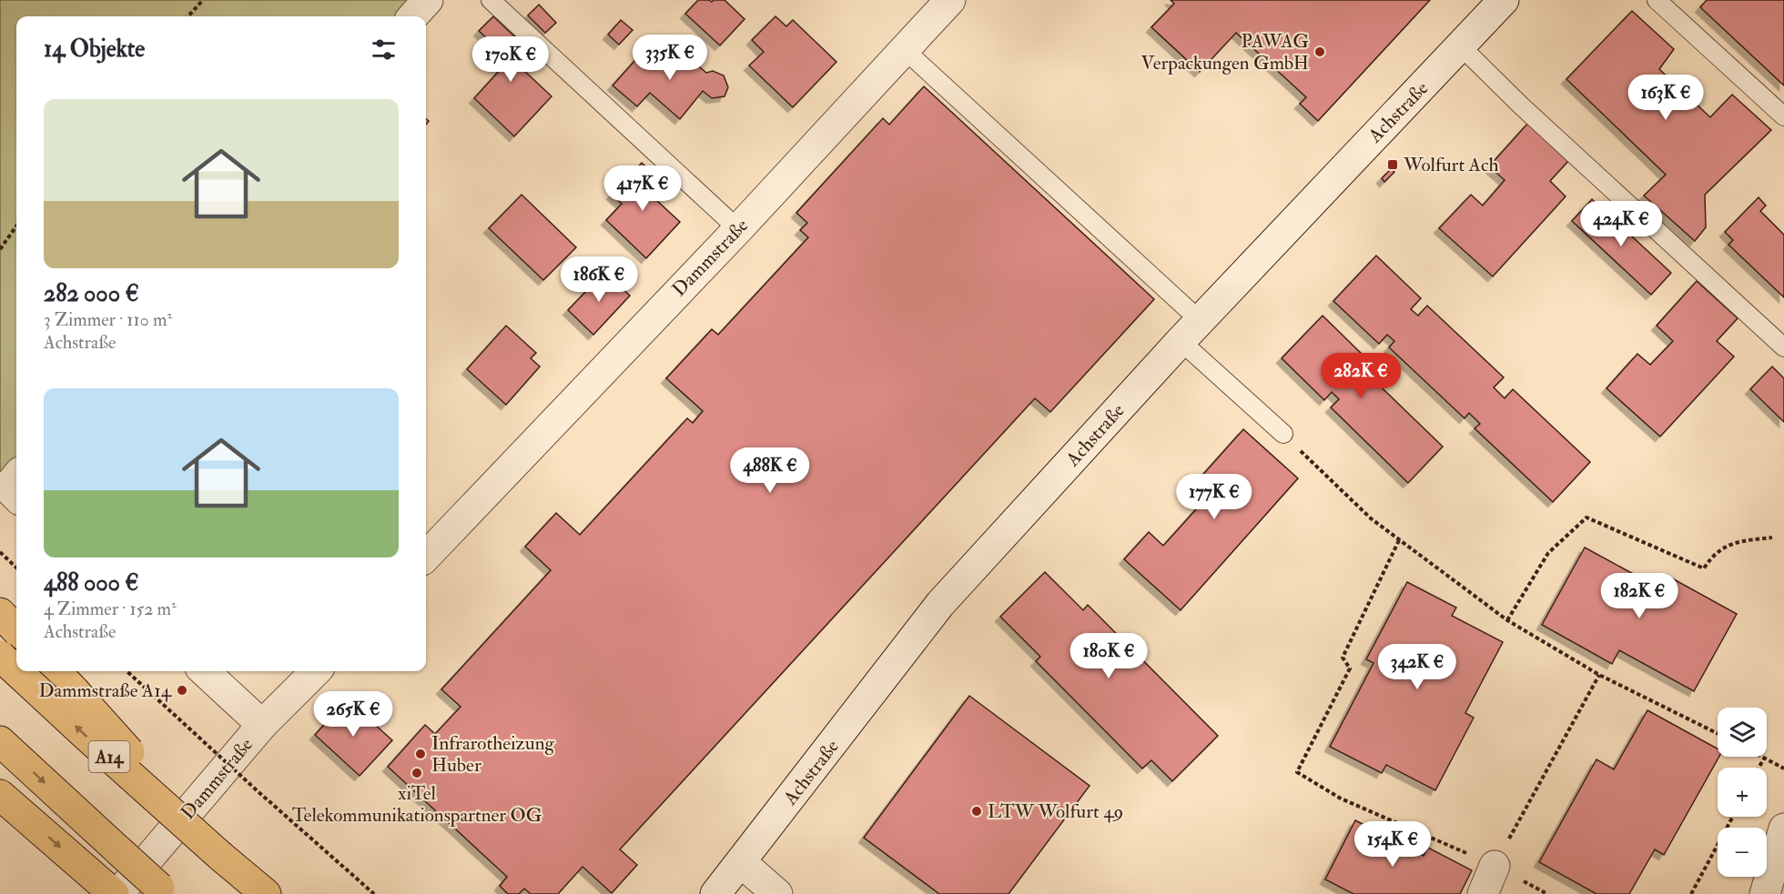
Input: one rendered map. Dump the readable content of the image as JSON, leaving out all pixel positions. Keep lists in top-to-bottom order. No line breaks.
{"streets":{"highway":["A14"],"street":["Achstraße","Dammstraße"]},"places":{"other":["PAWAG Verpackungen GmbH","Dammstraße A14","Infrarotheizung Huber","xiTel Telekommunikationspartner OG","LTW Wolfurt 49"],"transit":["Wolfurt Ach"]},"page":{"heading":"14 Objekte","price":["335K €","170K €","163K €","417K €","424K €","186K €","282K €","488K €","177K €","182K €","180K €","342K €","265K €","154K €"],"list":[{"name":"282 000 €","note":"3 Zimmer · 110 m² · Achstraße"},{"name":"488 000 €","note":"4 Zimmer · 152 m² · Achstraße"}],"map_buttons":["+","−"]}}
